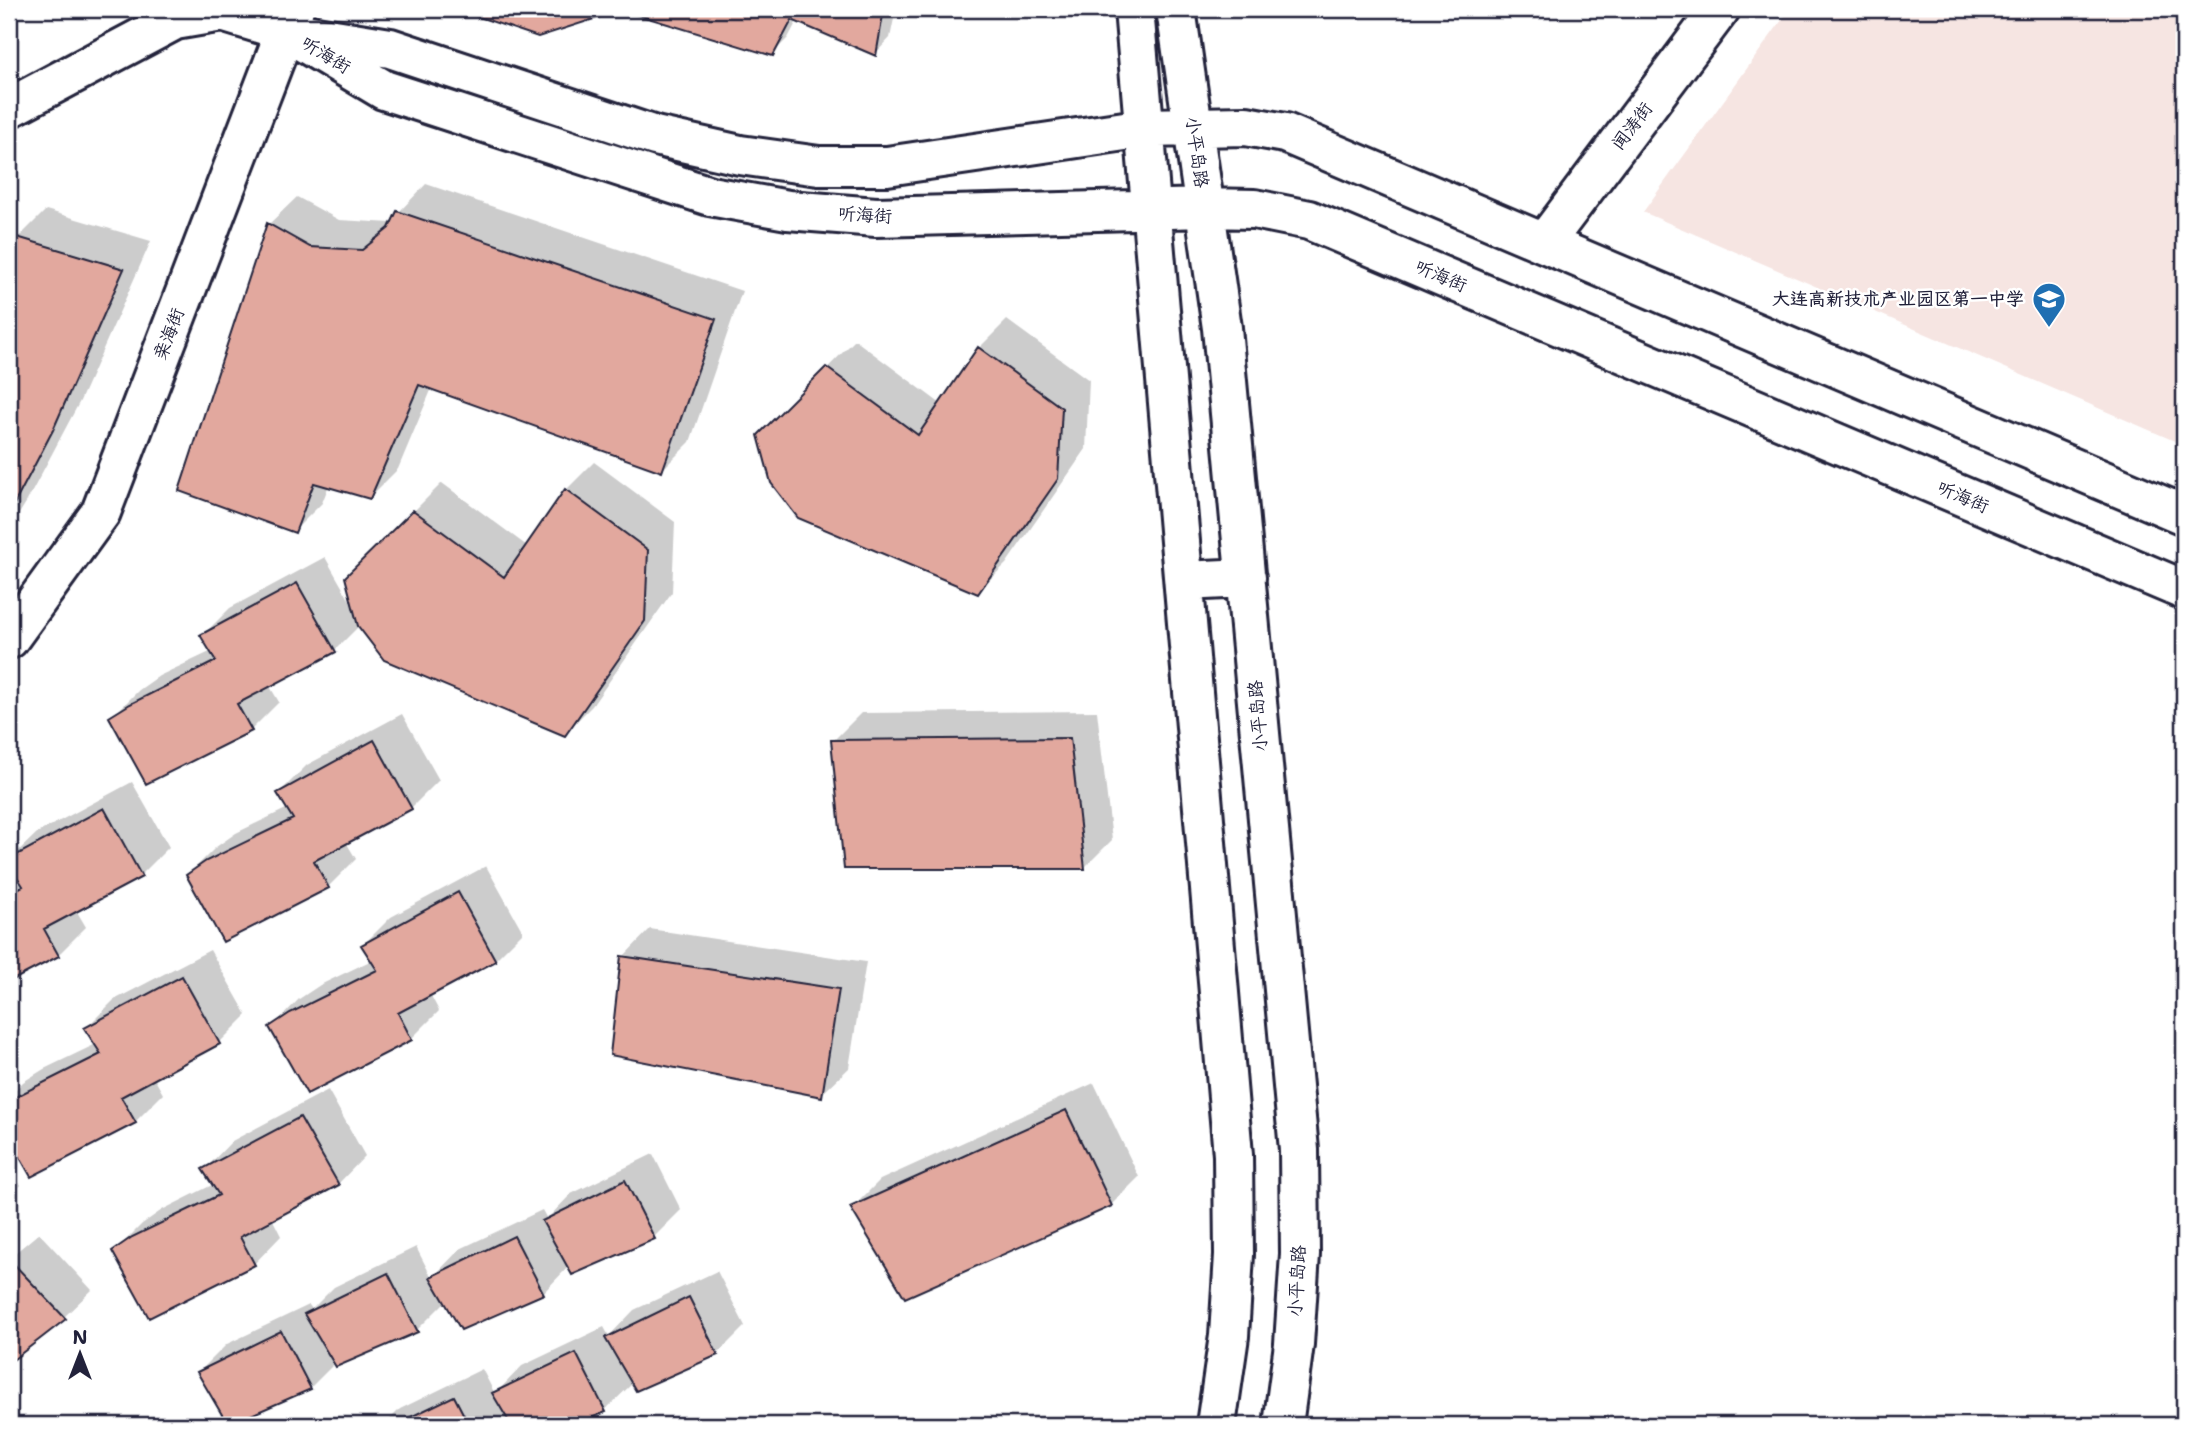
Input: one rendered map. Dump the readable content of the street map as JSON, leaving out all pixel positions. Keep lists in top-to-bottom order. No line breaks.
{"streets":{"street":["听海街","闻涛街","小平岛路","亲海街"]},"crossings":[["听海街","闻涛街"],["听海街","小平岛路"],["听海街","亲海街"]],"places":{"school or university":["大连高新技术产业园区第一中学"]},"north":"top"}
